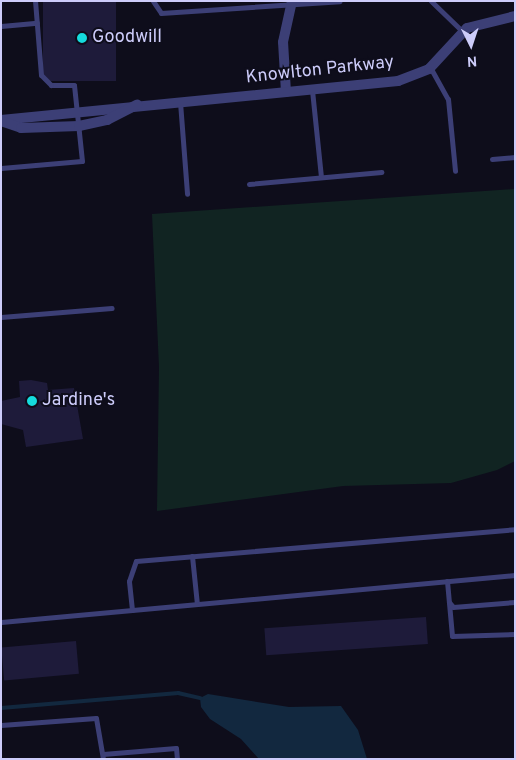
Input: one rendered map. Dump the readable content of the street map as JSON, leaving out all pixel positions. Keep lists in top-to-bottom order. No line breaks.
{"streets":{"street":["Knowlton Parkway"]},"places":["Goodwill","Jardine's"],"north":"bottom"}
